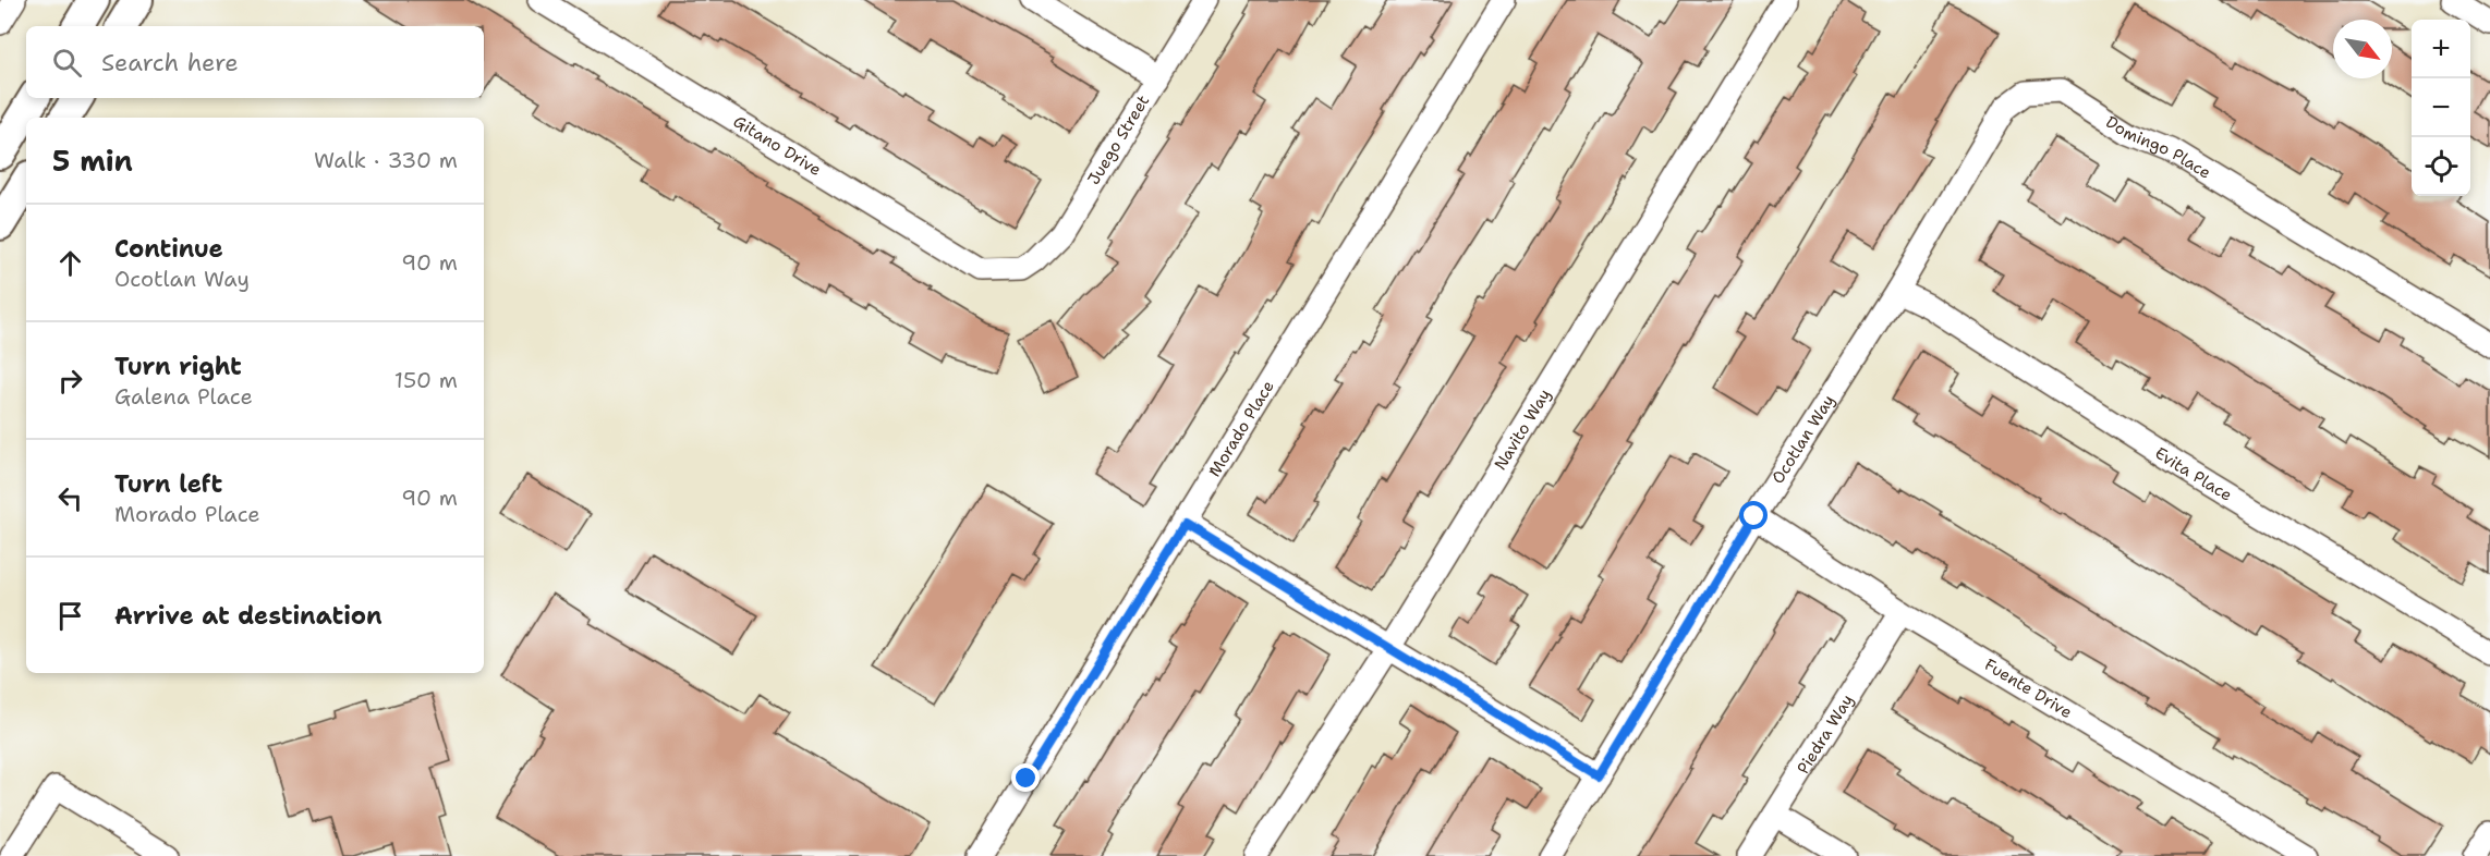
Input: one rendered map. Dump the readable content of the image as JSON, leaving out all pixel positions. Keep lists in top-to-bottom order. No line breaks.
{"streets":{"street":["Juego Street","Gitano Drive","Domingo Place","Morado Place","Navito Way","Ocotlan Way","Evita Place","Fuente Drive","Piedra Way"]},"crossings":[["Juego Street","Gitano Drive"],["Domingo Place","Ocotlan Way"],["Domingo Place","Evita Place"],["Ocotlan Way","Evita Place"],["Ocotlan Way","Fuente Drive"],["Fuente Drive","Piedra Way"]],"north":"bottom right","page":{"map_buttons":["+","−"],"search":"Search here","heading":["5 min","Walk · 330 m"],"list":[["Continue","Ocotlan Way","90 m"],["Turn right","Galena Place","150 m"],["Turn left","Morado Place","90 m"],"Arrive at destination"]}}
